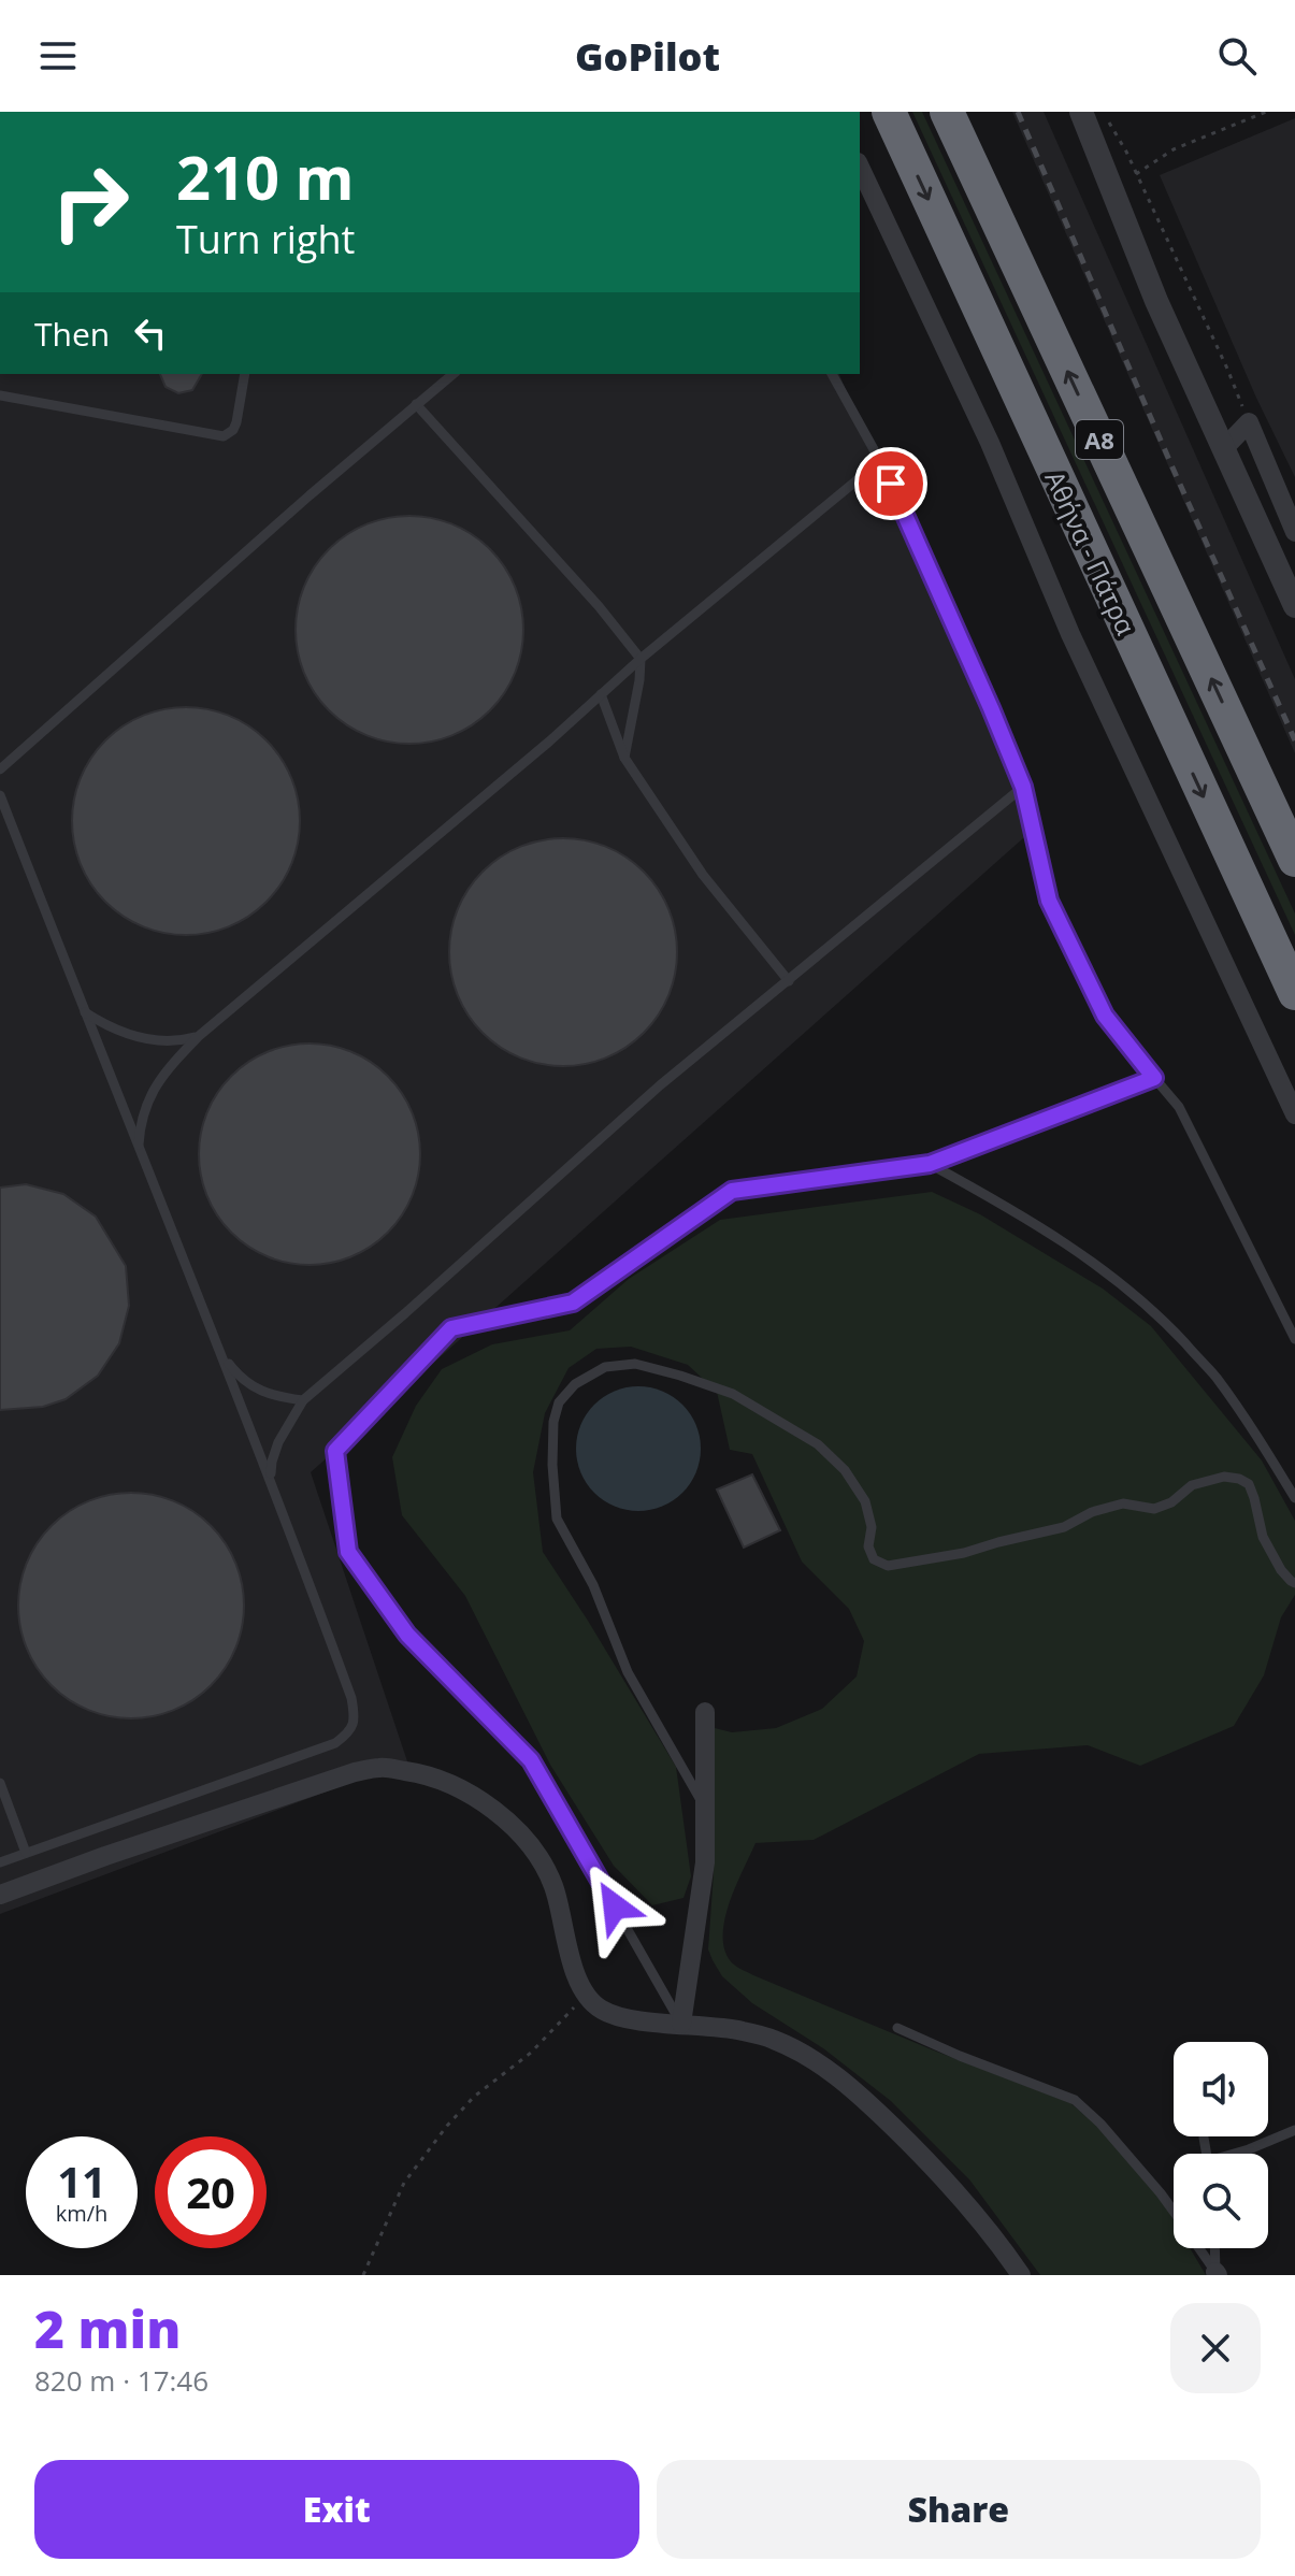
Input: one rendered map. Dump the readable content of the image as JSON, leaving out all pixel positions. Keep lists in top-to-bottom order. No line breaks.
{"streets":{"highway":["Α8","Αθήνα - Πάτρα"]},"page":{"header":"GoPilot","turn":["210 m","Turn right"],"then":"Then","speed":"11 km/h","limit":"20","heading":["2 min","820 m · 17:46"],"buttons":["Exit","Share"]}}
